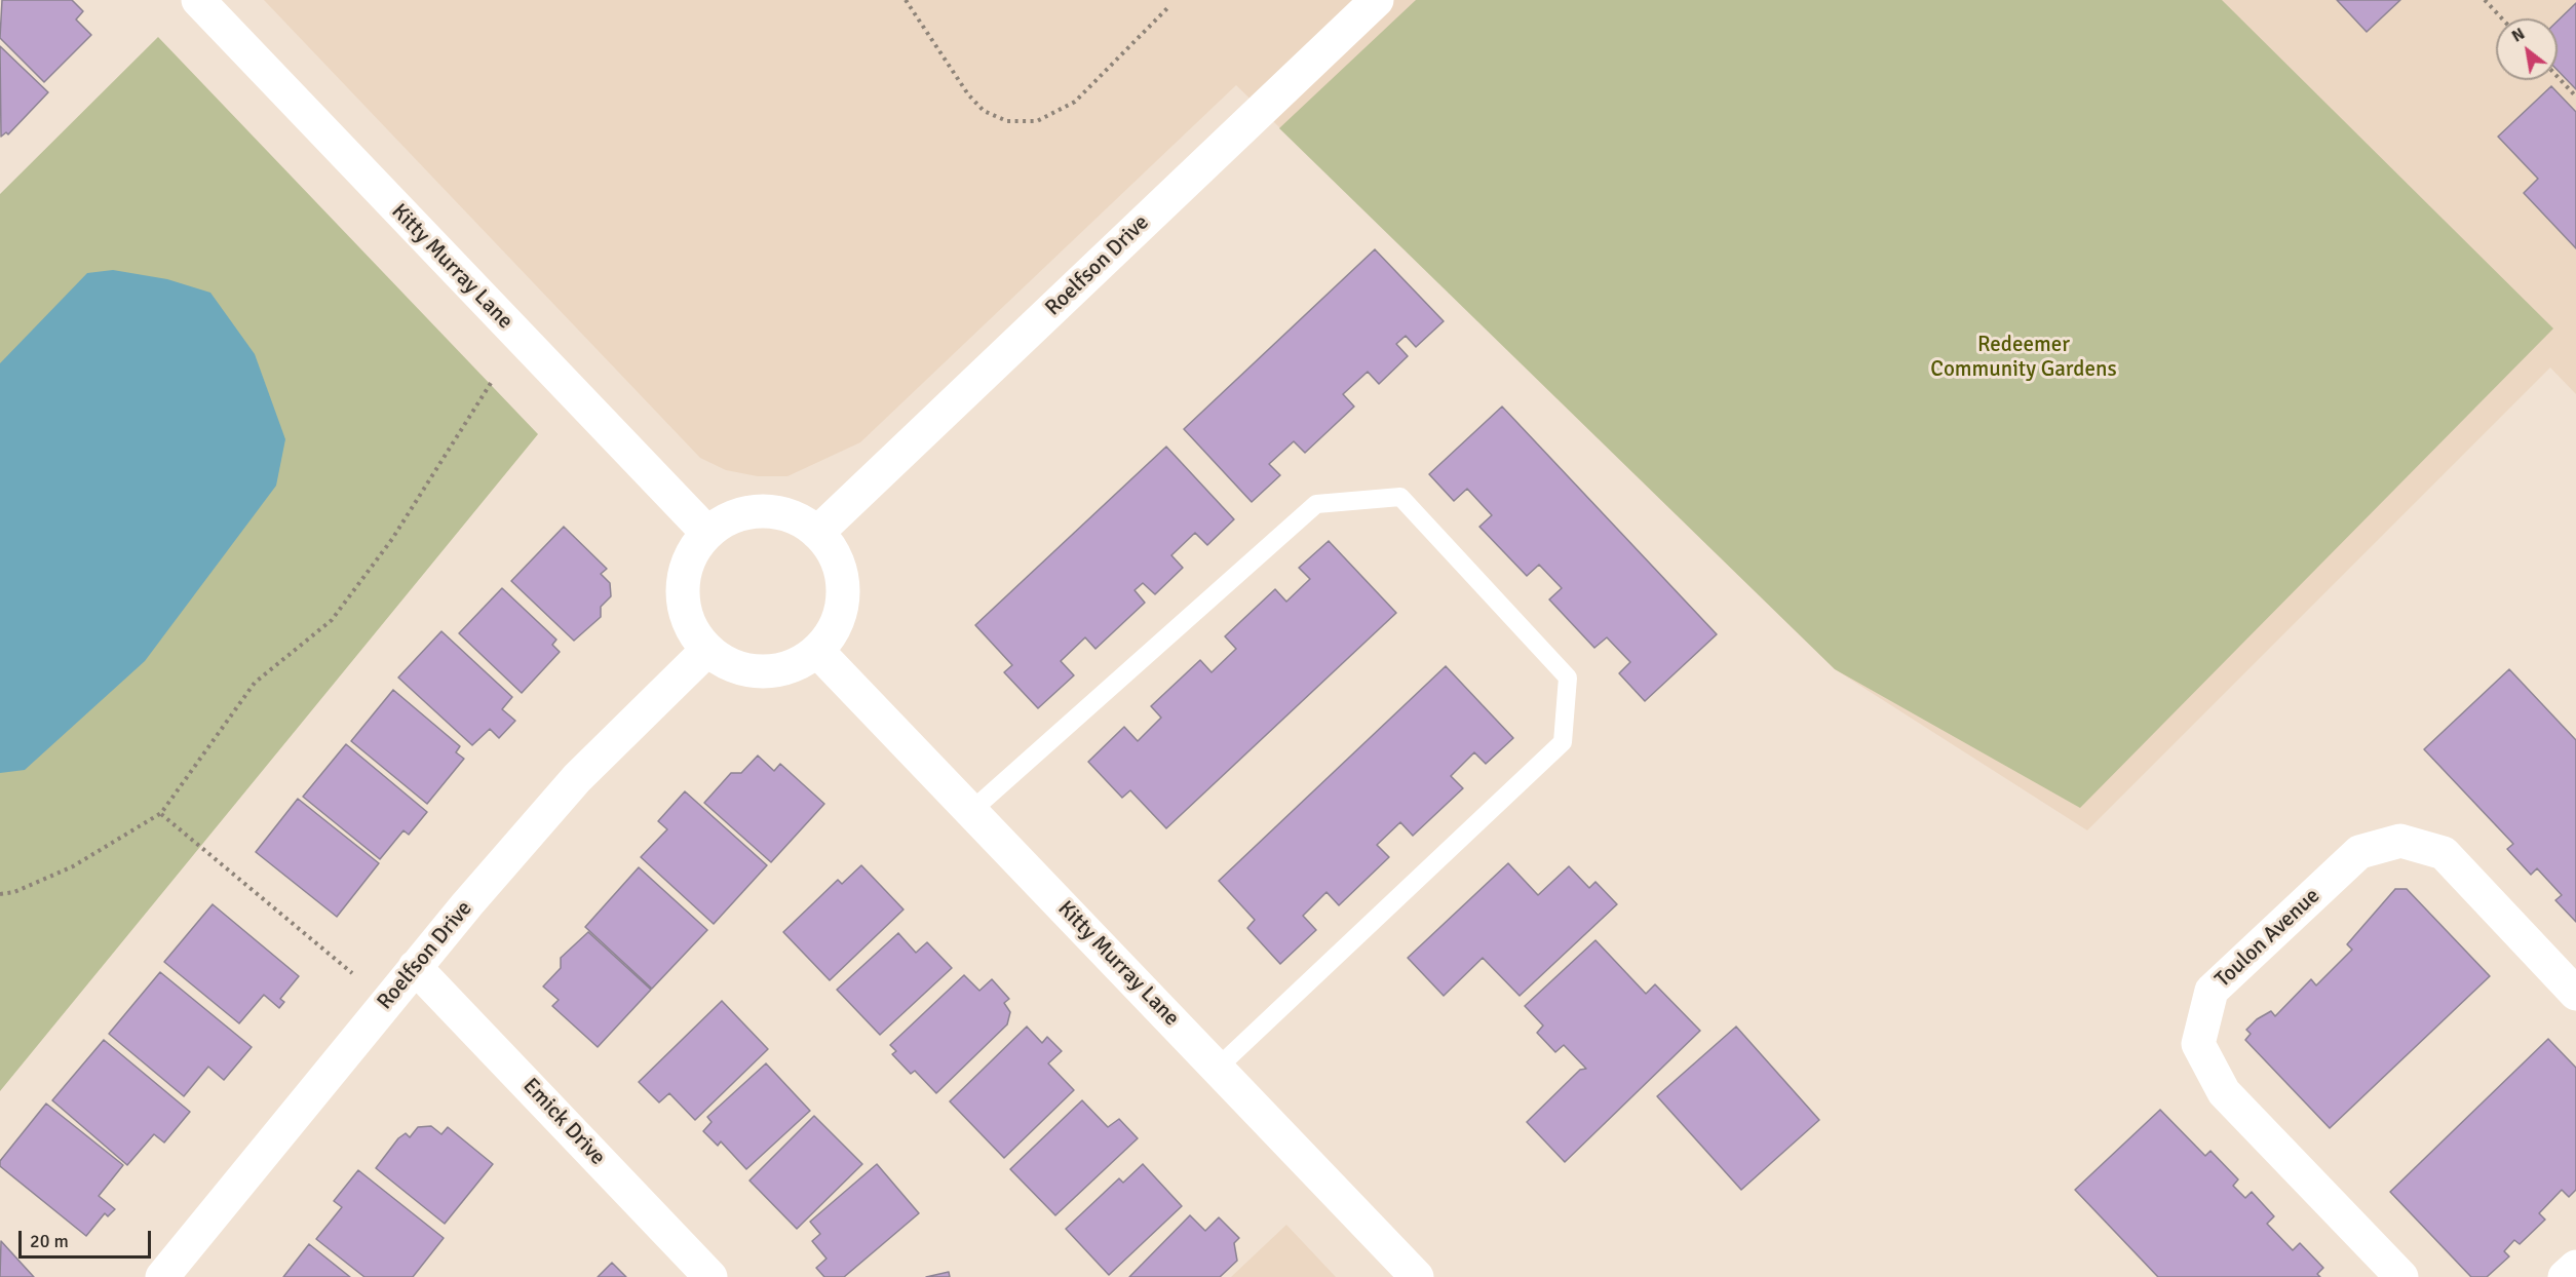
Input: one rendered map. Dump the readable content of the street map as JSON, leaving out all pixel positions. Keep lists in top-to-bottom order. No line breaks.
{"streets":{"street":["Roelfson Drive","Kitty Murray Lane","Toulon Avenue","Emick Drive"]},"crossings":[["Roelfson Drive","Kitty Murray Lane"],["Roelfson Drive","Emick Drive"]],"parks":["Redeemer Community Gardens"],"scale_bar":"20 m","north":"top left"}
